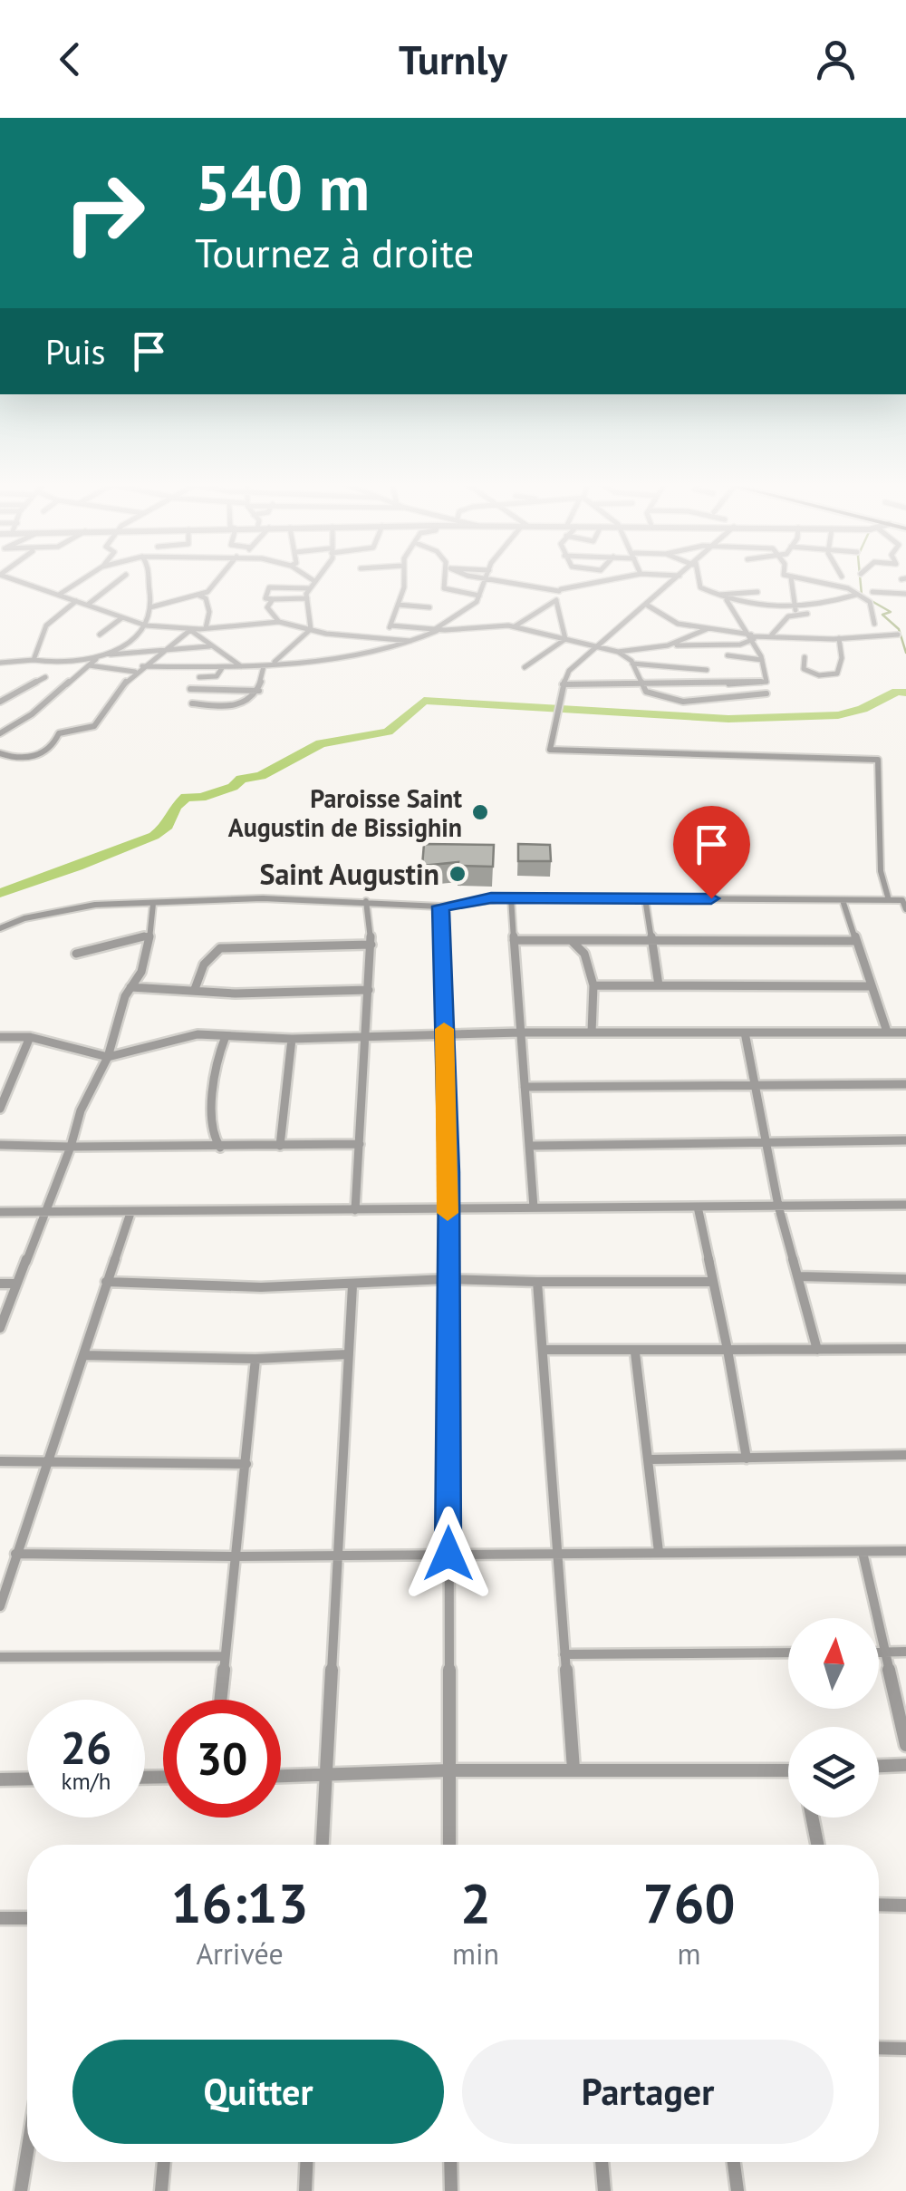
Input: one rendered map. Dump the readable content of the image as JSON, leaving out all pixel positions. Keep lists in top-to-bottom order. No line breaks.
{"places":["Paroisse Saint Augustin de Bissighin","Saint Augustin"],"north":"top","page":{"header":"Turnly","turn":["540 m","Tournez à droite"],"then":"Puis","speed":"26 km/h","limit":"30","eta":["16:13","Arrivée","2","min","760","m"],"buttons":["Quitter","Partager"]}}
